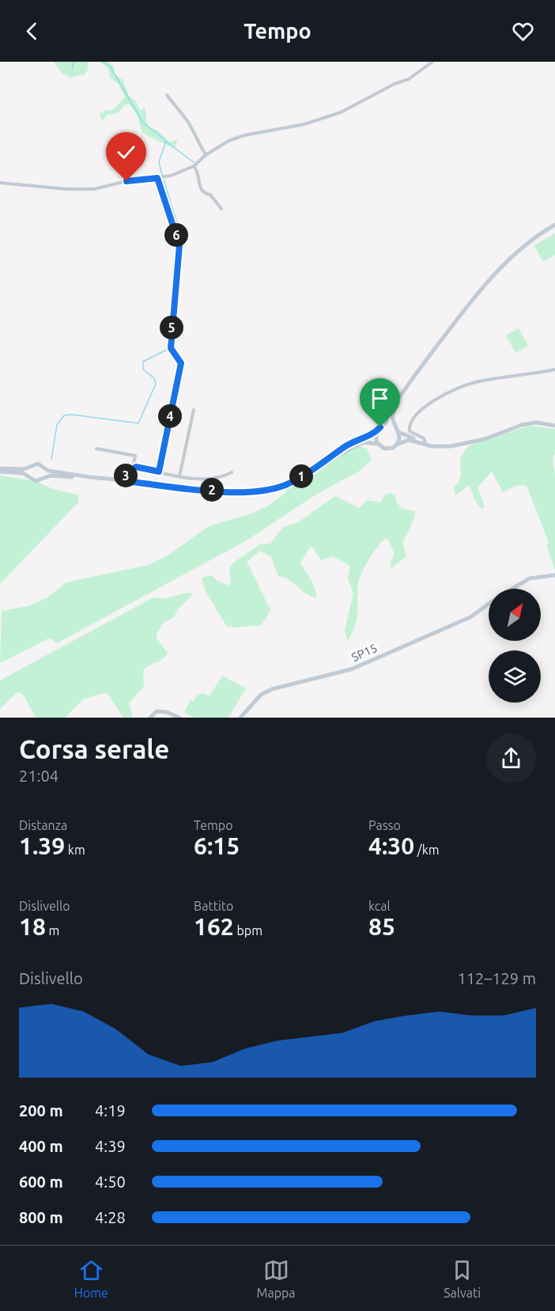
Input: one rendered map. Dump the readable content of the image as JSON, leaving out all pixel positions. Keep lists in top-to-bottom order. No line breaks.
{"streets":{"main road":["SP15"]},"north":"top right","page":{"header":"Tempo","pins":["6","5","4","3","1","2"],"heading":["Corsa serale","21:04"],"stats":[["Distanza","1.39 km"],["Tempo","6:15"],["Passo","4:30 /km"],["Dislivello","18 m"],["Battito","162 bpm"],["kcal","85"]],"chart":["Dislivello","112–129 m"],"list":[{"name":"200 m","note":"4:19"},{"name":"400 m","note":"4:39"},{"name":"600 m","note":"4:50"},{"name":"800 m","note":"4:28"}],"tabs":["Home","Mappa","Salvati"]}}
